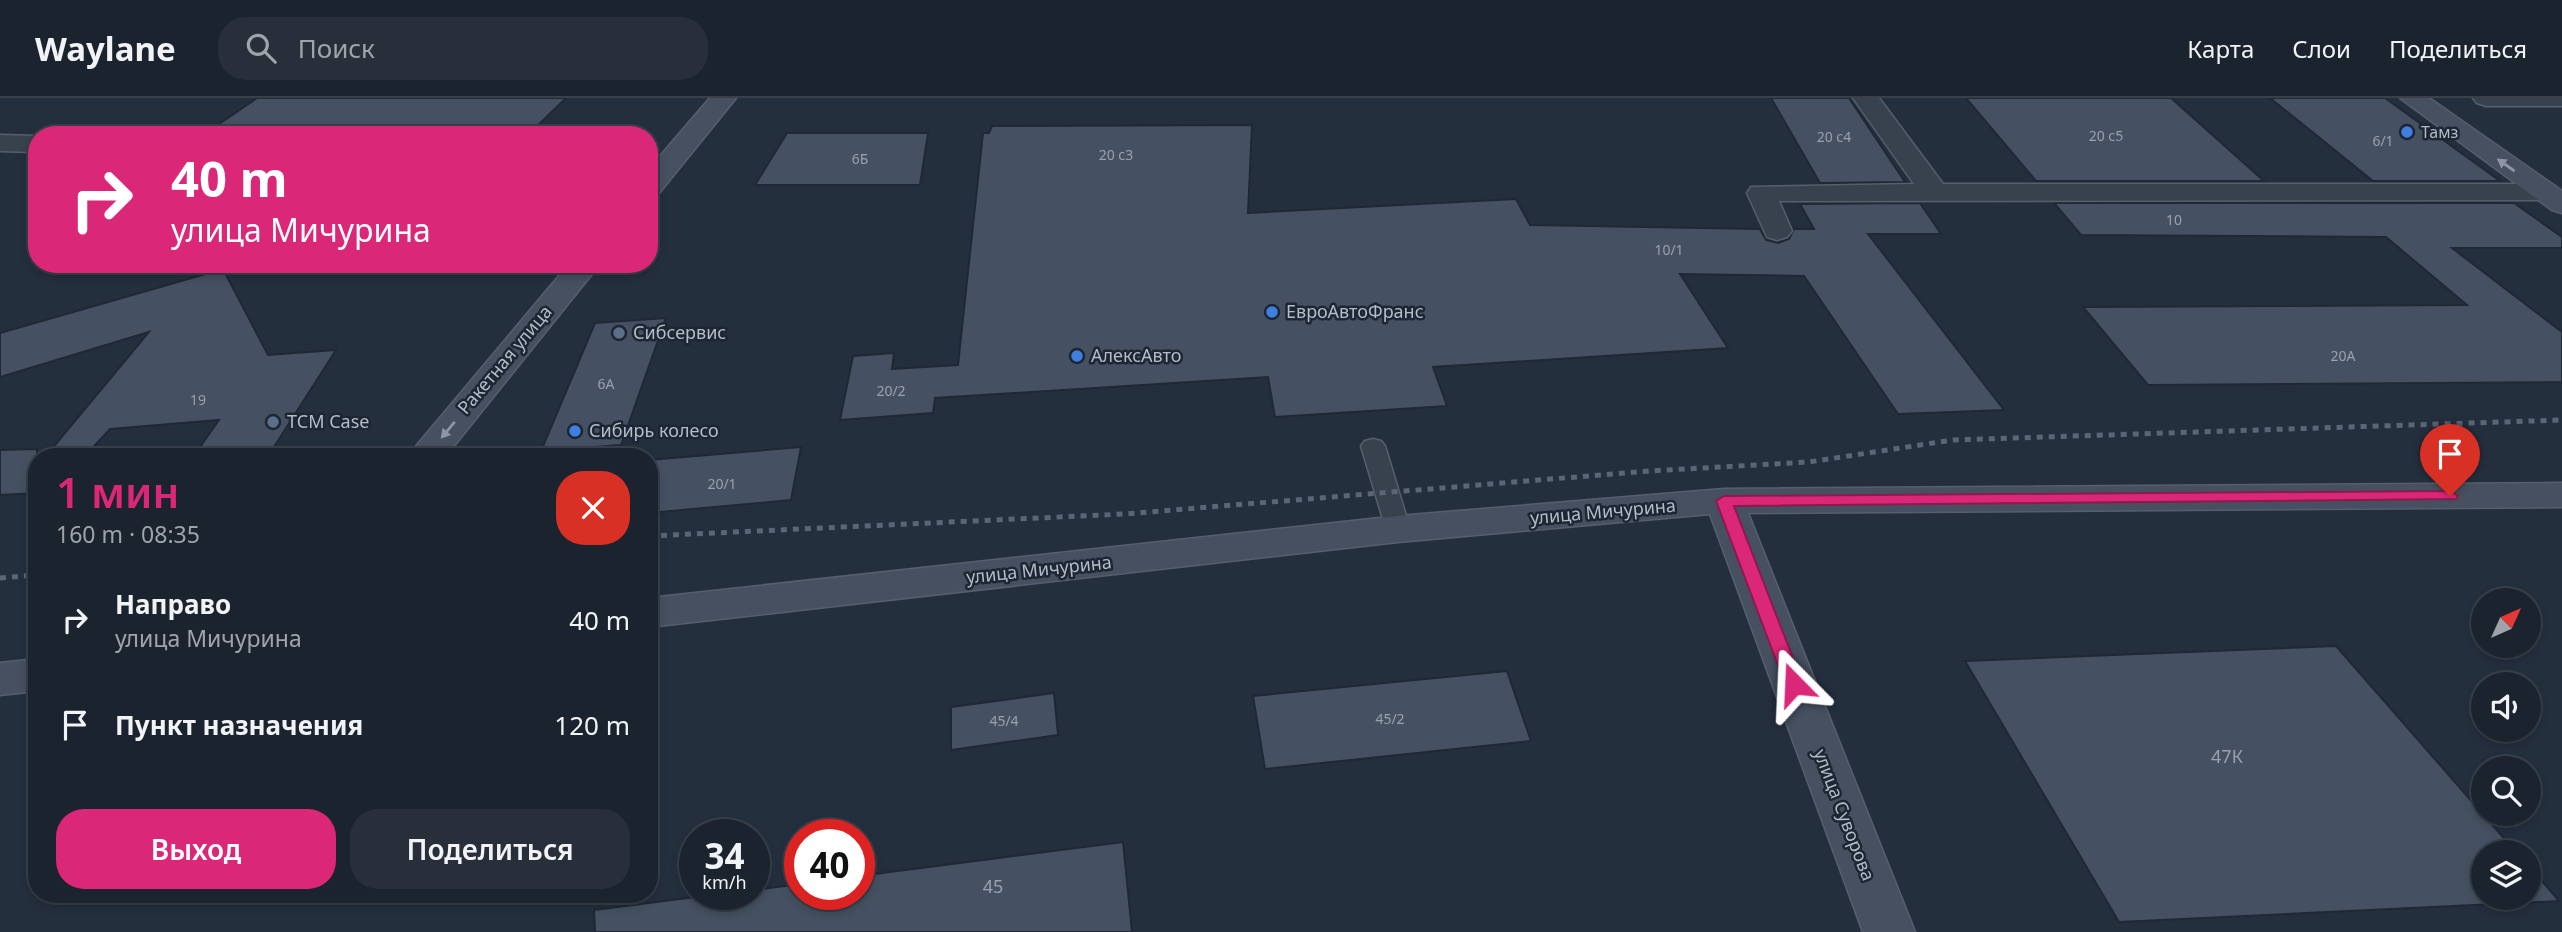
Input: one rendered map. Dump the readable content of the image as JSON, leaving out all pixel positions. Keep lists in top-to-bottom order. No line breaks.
{"streets":{"main road":["Ракетная улица","улица Мичурина","улица Суворова"]},"crossings":[["улица Мичурина","улица Суворова"]],"one_way":["Ракетная улица"],"places":["Тамз","ЕвроАвтоФранс","Сибсервис","АлексАвто","ТСМ Case","Сибирь колесо"],"house_numbers":["20 с5","20 с4","6/1","20 с3","6Б","10","10/1","20А","6А","20/2","19","20/1","45/2","45/4","47К","45"],"north":"top right","page":{"header":"Waylane","search":"Поиск","nav":["Карта","Слои","Поделиться"],"turn":["40 m","улица Мичурина"],"heading":["1 мин","160 m · 08:35"],"list":[{"name":"Направо","note":"улица Мичурина","value":"40 m"},{"name":"Пункт назначения","value":"120 m"}],"buttons":["Выход","Поделиться"],"speed":"34 km/h","limit":"40"}}
